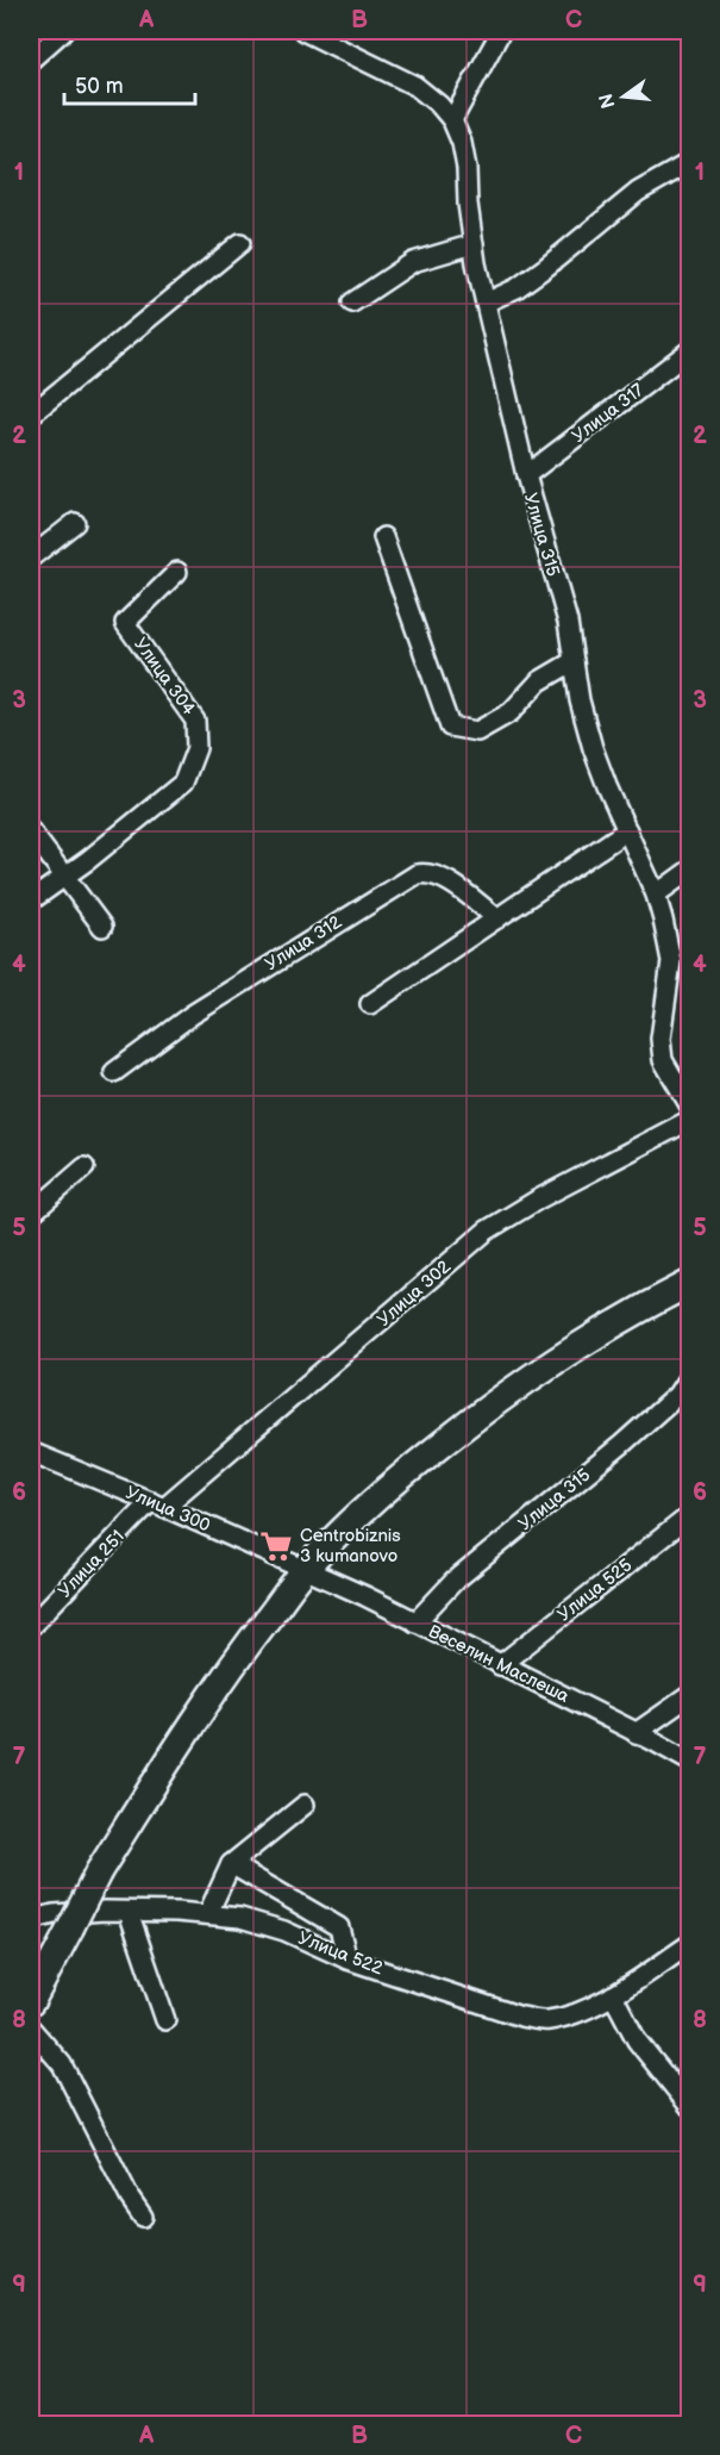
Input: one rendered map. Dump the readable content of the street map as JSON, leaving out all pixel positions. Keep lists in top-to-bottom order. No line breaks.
{"streets":{"street":["Улица 317","Улица 315","Улица 304","Улица 312","Улица 302","Улица 300","Улица 251","Улица 525","Веселин Маслеша","Улица 522"]},"crossings":[["Улица 317","Улица 315"],["Улица 315","Веселин Маслеша"],["Улица 302","Улица 300"],["Улица 302","Улица 251"],["Улица 300","Улица 251"],["Улица 300","Веселин Маслеша"],["Улица 525","Веселин Маслеша"]],"places":{"supermarket":["Centrobiznis 3 kumanovo"]},"scale_bar":"50 m","north":"left","grid":{"columns":["A","B","C"],"rows":["1","2","3","4","5","6","7","8","9"]}}
